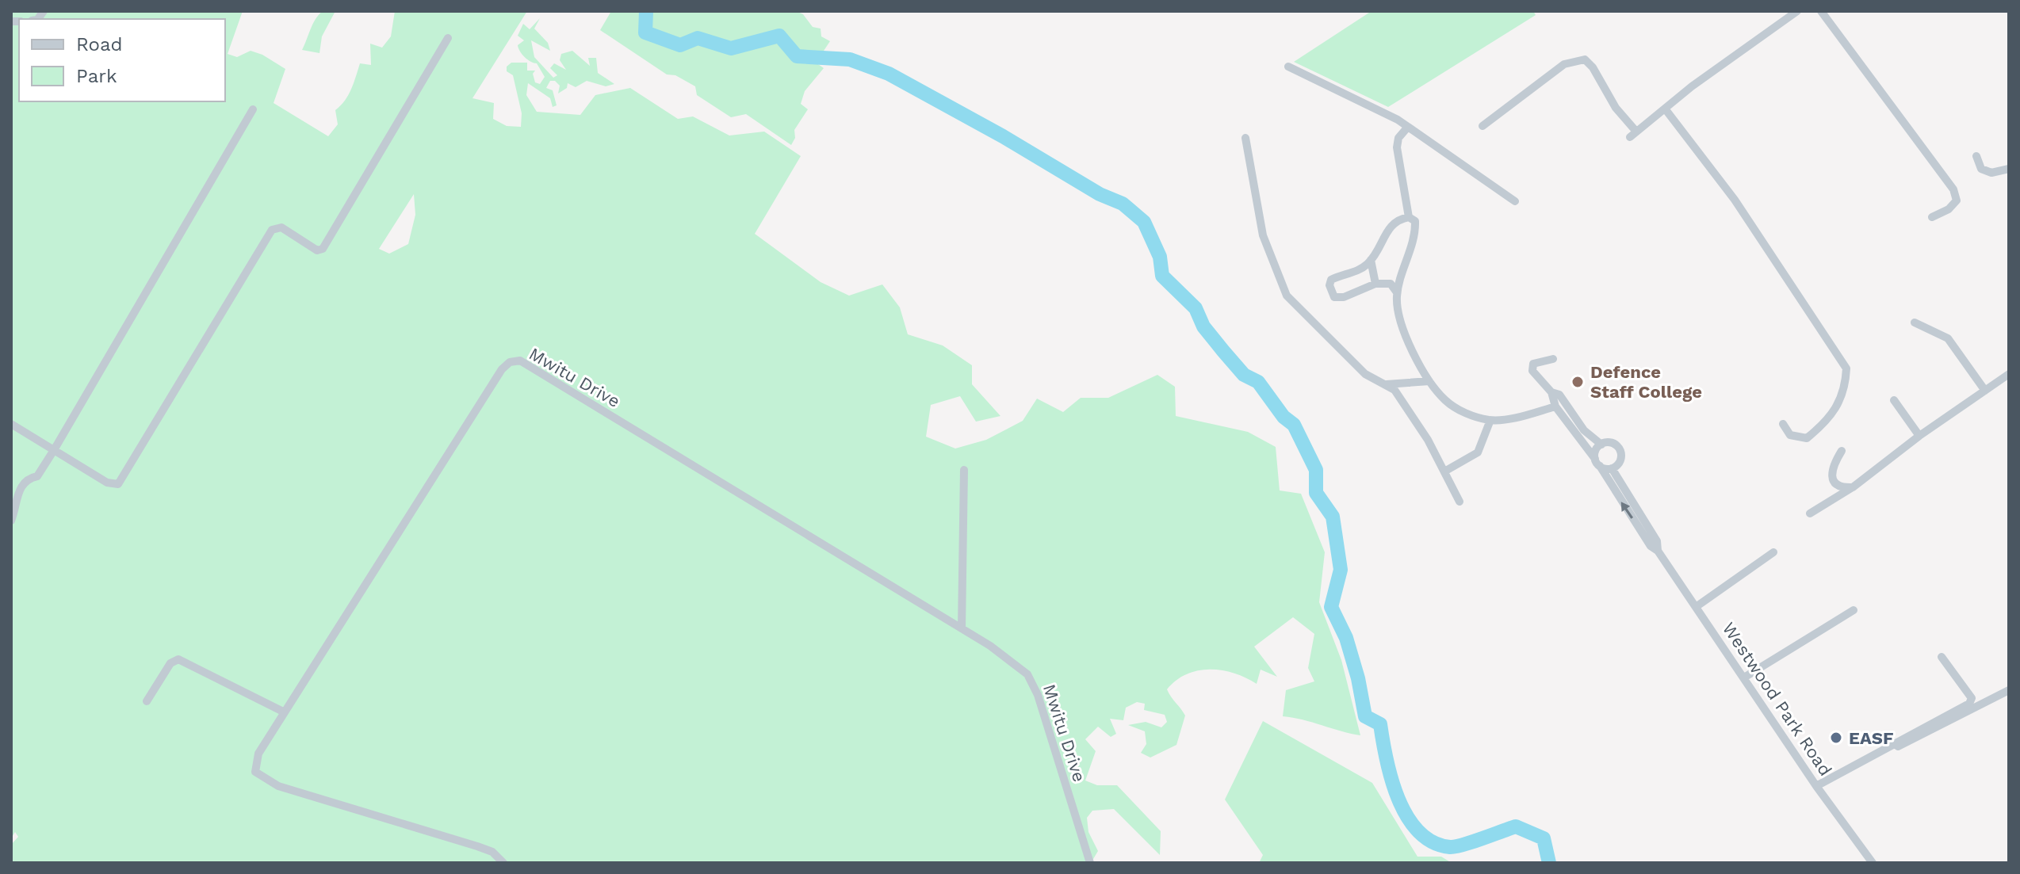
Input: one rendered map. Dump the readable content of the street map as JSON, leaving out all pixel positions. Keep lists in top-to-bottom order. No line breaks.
{"streets":{"street":["Mwitu Drive","Westwood Park Road"]},"places":["Defence Staff College","EASF"],"legend":["Road","Park"]}
